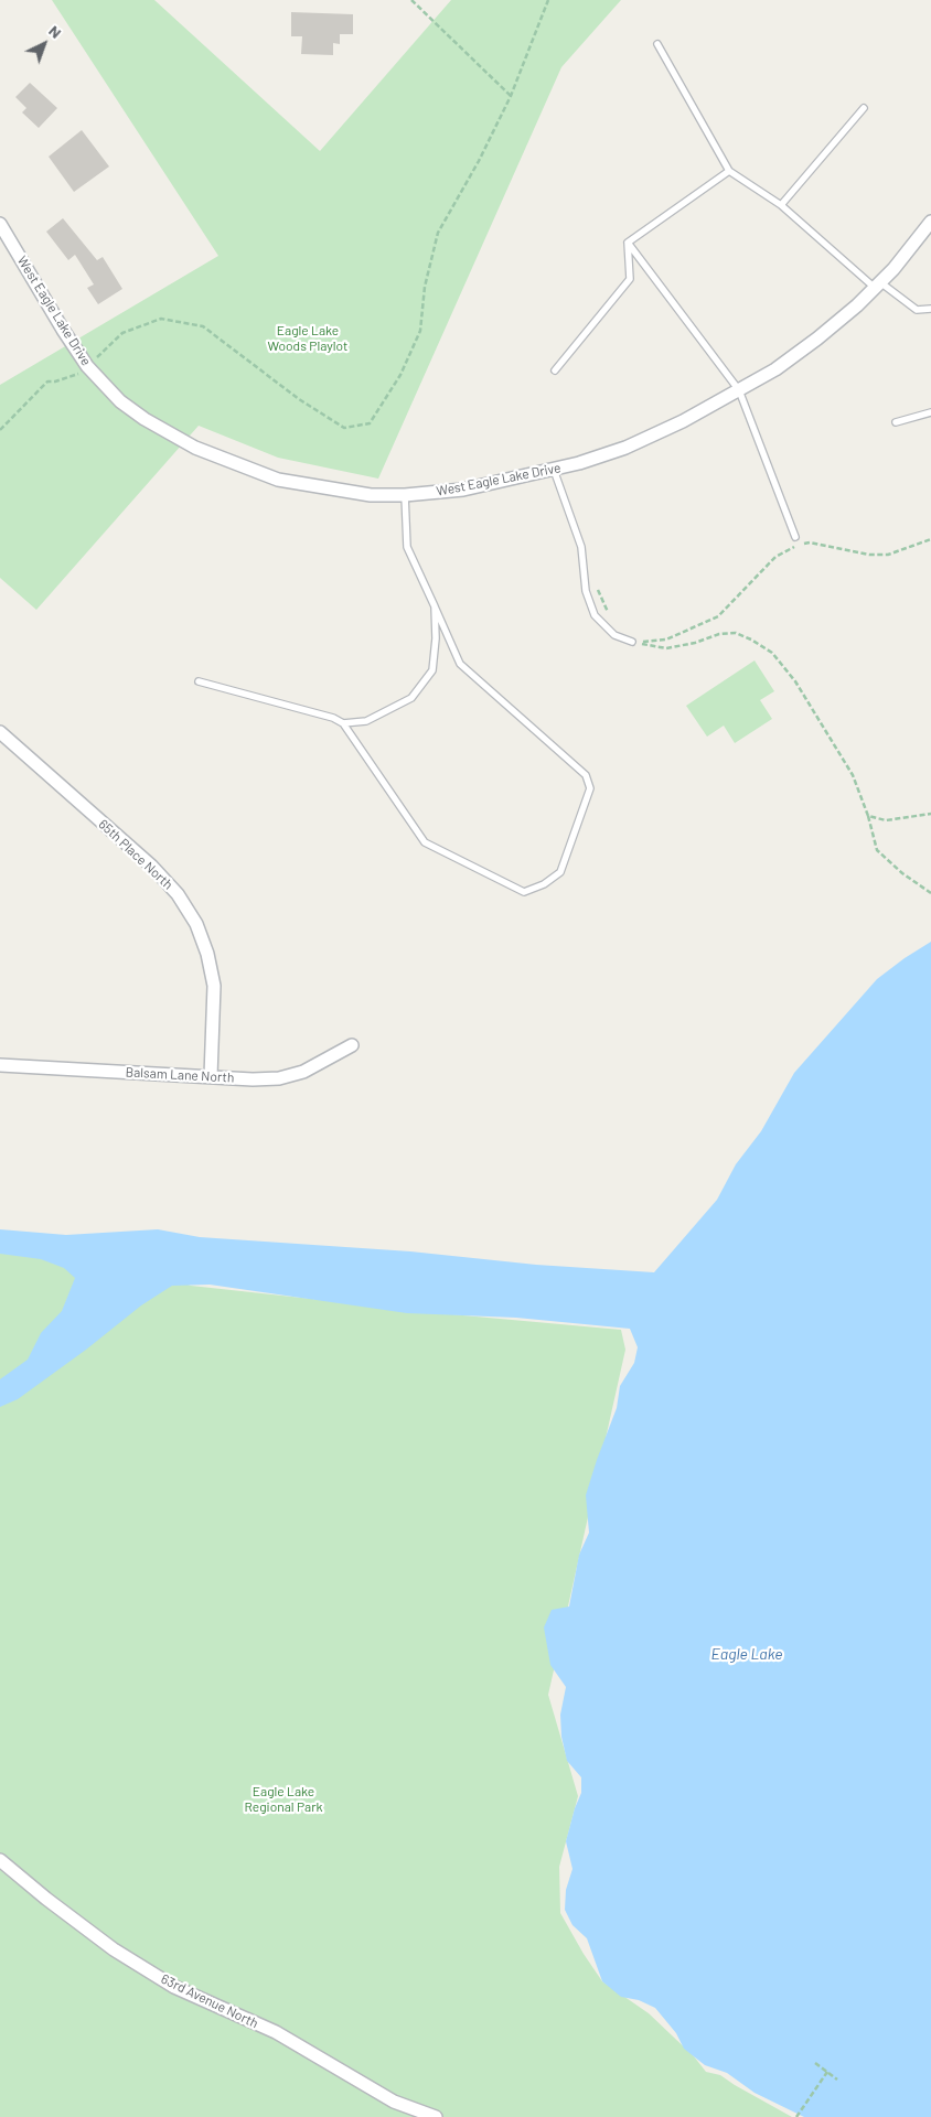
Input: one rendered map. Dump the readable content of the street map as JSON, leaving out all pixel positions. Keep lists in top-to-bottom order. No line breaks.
{"streets":{"street":["West Eagle Lake Drive","65th Place North","Balsam Lane North","63rd Avenue North"]},"crossings":[["65th Place North","Balsam Lane North"]],"water":["Eagle Lake"],"parks":["Eagle Lake Woods Playlot","Eagle Lake Regional Park"],"north":"top right"}
